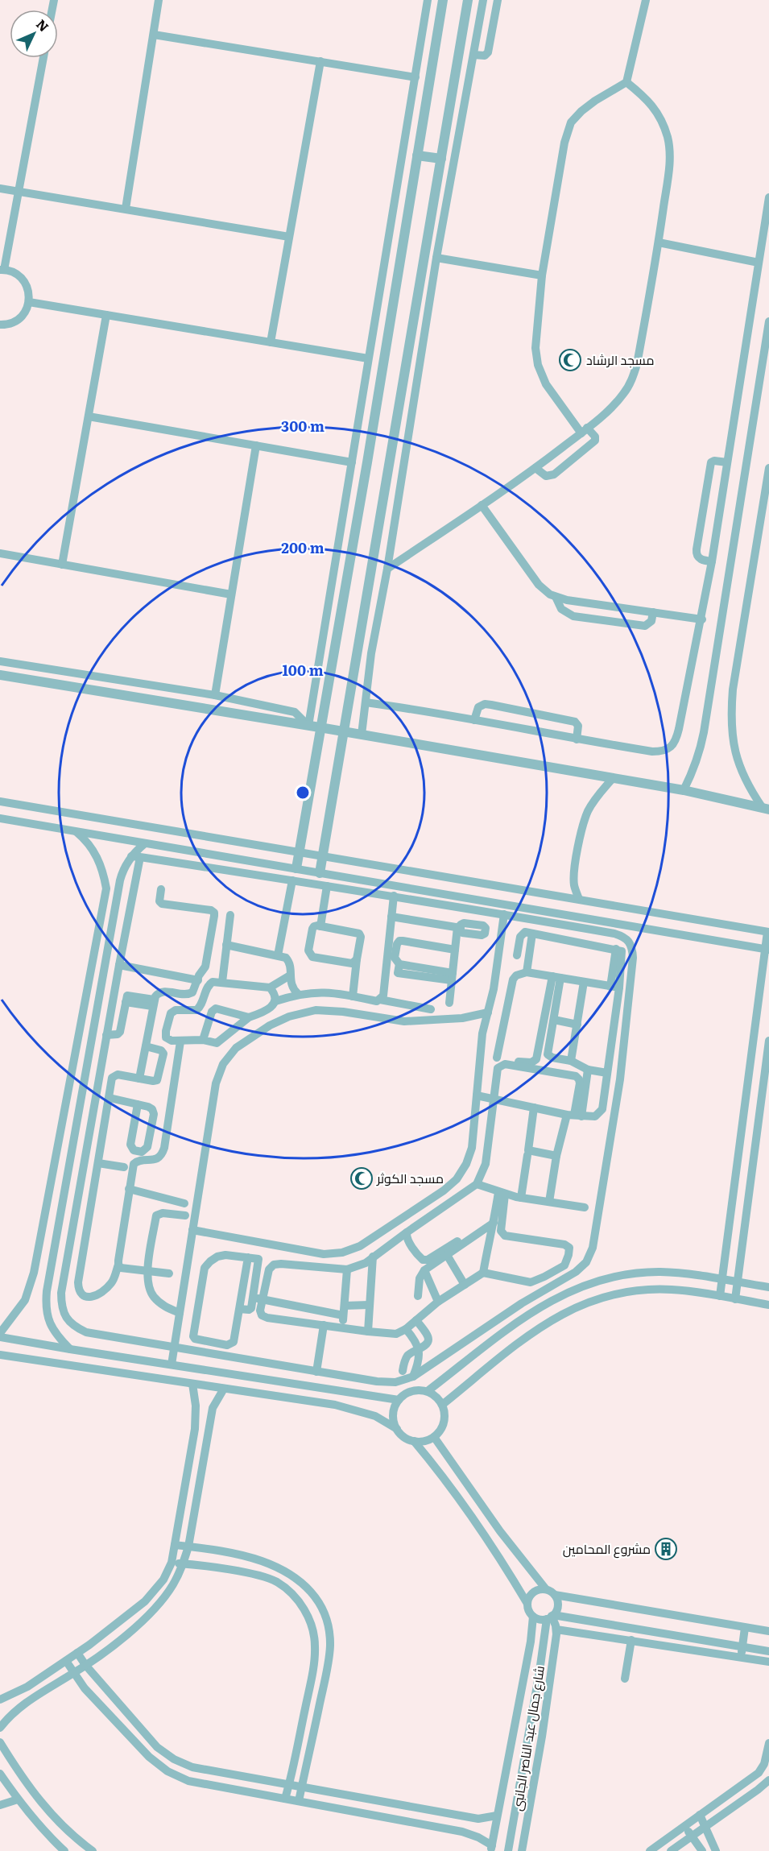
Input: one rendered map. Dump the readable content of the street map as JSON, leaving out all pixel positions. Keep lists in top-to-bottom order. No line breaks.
{"streets":{"street":["شارع جمال عبد الناصر الجانبى"]},"places":{"mosque":["مسجد الرشاد","مسجد الكوثر"],"building":["مشروع المحامين"]},"north":"top right","rings":["300 m","200 m","100 m"]}
